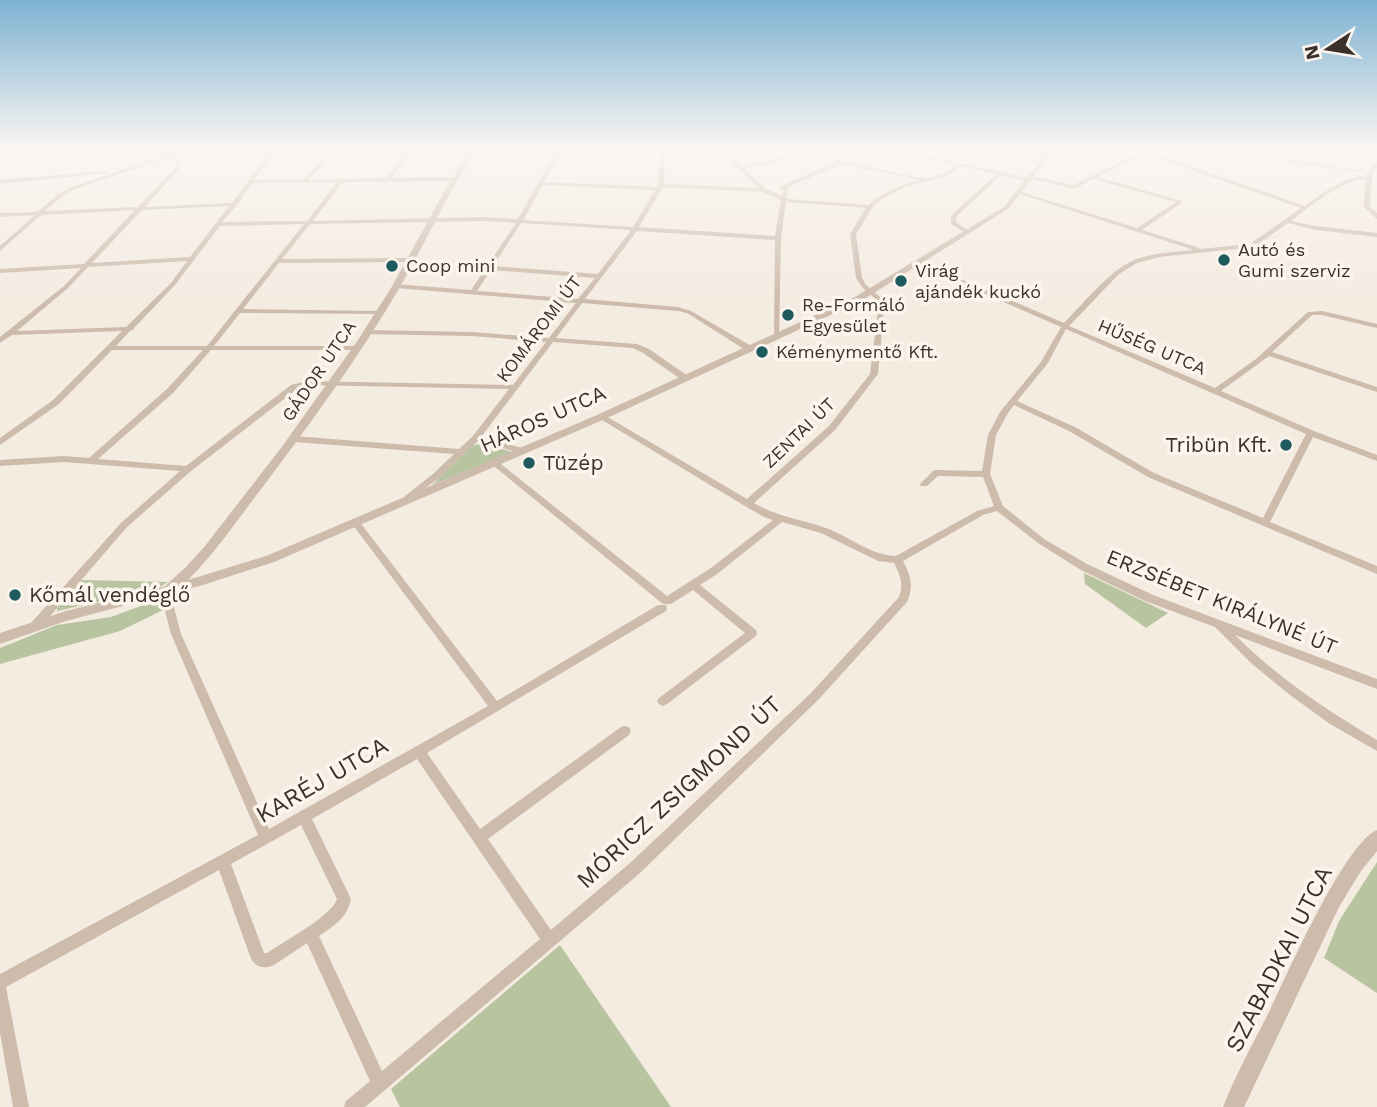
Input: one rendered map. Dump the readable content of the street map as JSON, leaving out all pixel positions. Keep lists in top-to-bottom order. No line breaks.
{"streets":{"street":["KOMÁROMI ÚT","HŰSÉG UTCA","GÁDOR UTCA","HÁROS UTCA","ZENTAI ÚT","ERZSÉBET KIRÁLYNÉ ÚT","KARÉJ UTCA","MÓRICZ ZSIGMOND ÚT","SZABADKAI UTCA"]},"crossings":[["KOMÁROMI ÚT","HÁROS UTCA"],["HŰSÉG UTCA","HÁROS UTCA"],["GÁDOR UTCA","HÁROS UTCA"],["HÁROS UTCA","ZENTAI ÚT"]],"places":["Autó és Gumi szerviz","Coop mini","Virág ajándék kuckó","Re-Formáló Egyesület","Kéménymentő Kft.","Tribün Kft.","Tüzép","Kőmál vendéglő"],"north":"left"}
